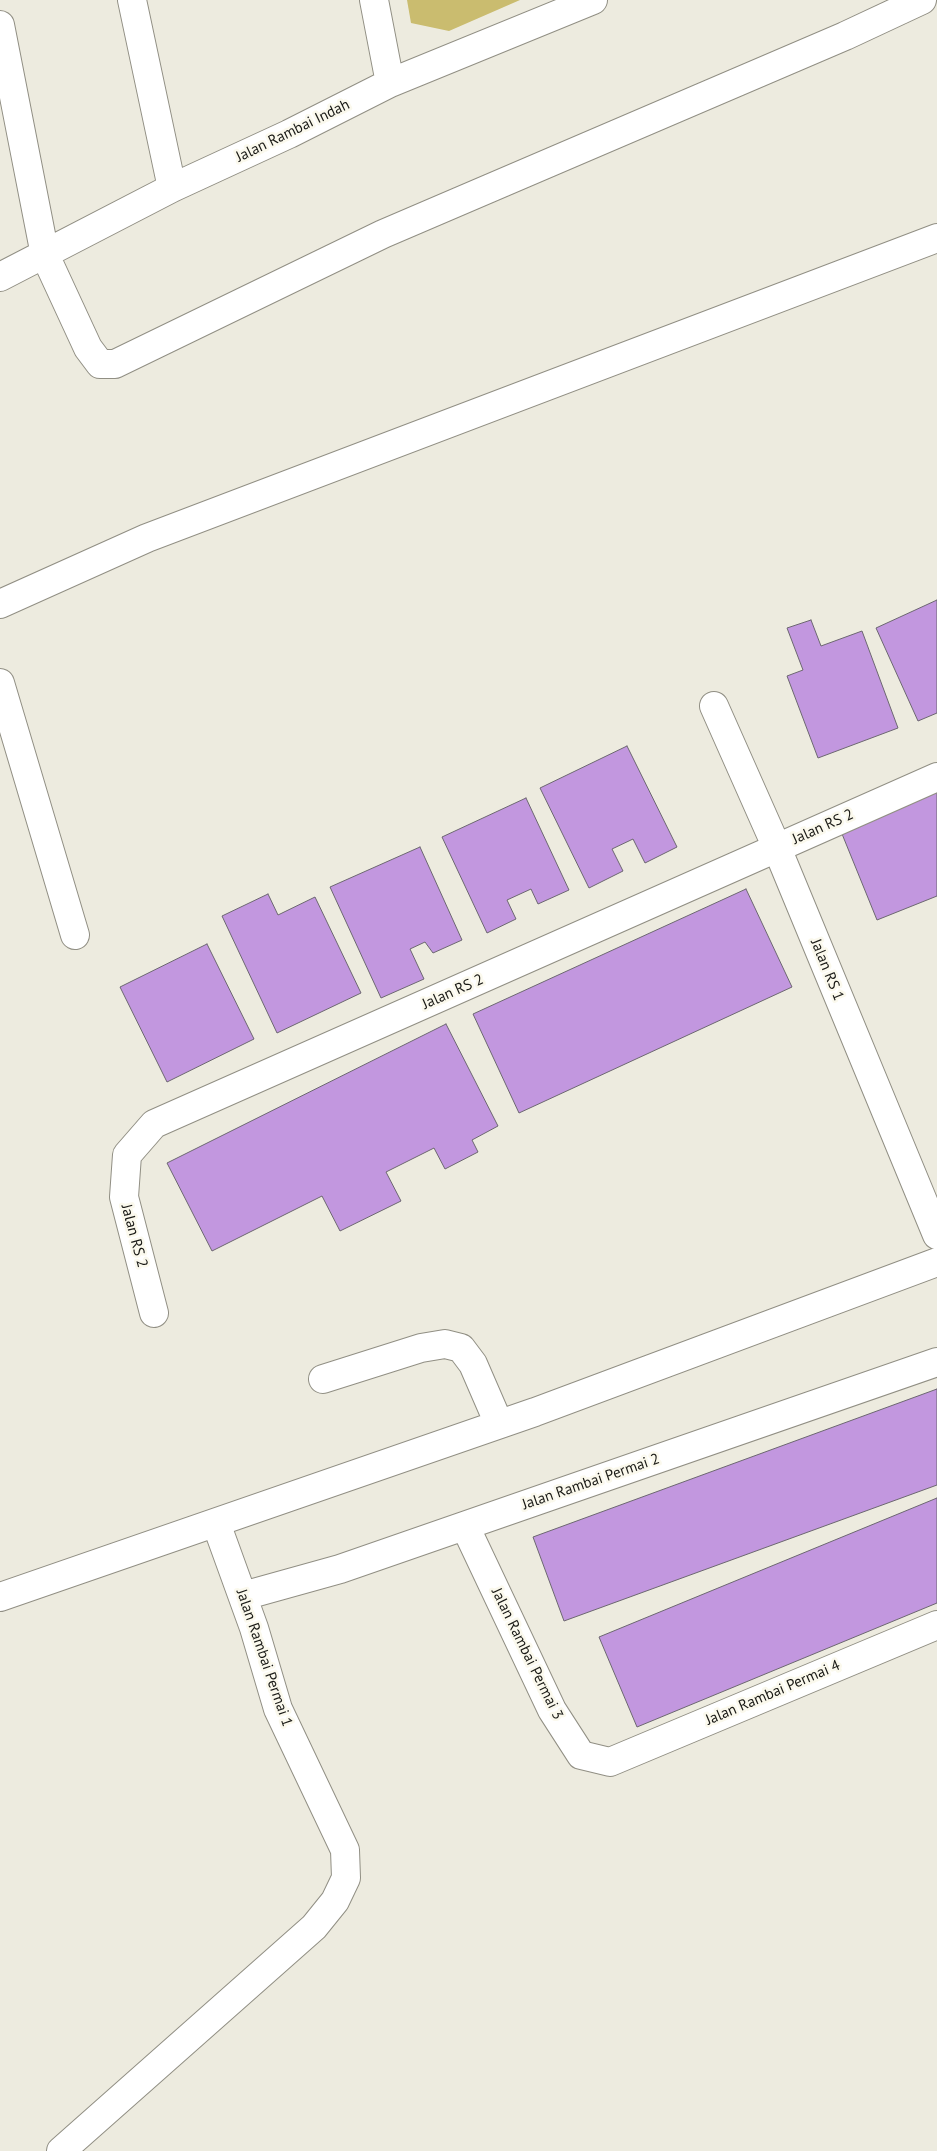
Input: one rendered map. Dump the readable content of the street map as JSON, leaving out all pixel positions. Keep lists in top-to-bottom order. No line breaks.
{"streets":{"street":["Jalan Rambai Indah","Jalan RS 2","Jalan RS 1","Jalan Rambai Permai 2","Jalan Rambai Permai 3","Jalan Rambai Permai 1","Jalan Rambai Permai 4"]},"crossings":[["Jalan RS 2","Jalan RS 1"],["Jalan Rambai Permai 2","Jalan Rambai Permai 3"],["Jalan Rambai Permai 2","Jalan Rambai Permai 1"],["Jalan Rambai Permai 3","Jalan Rambai Permai 4"]]}
